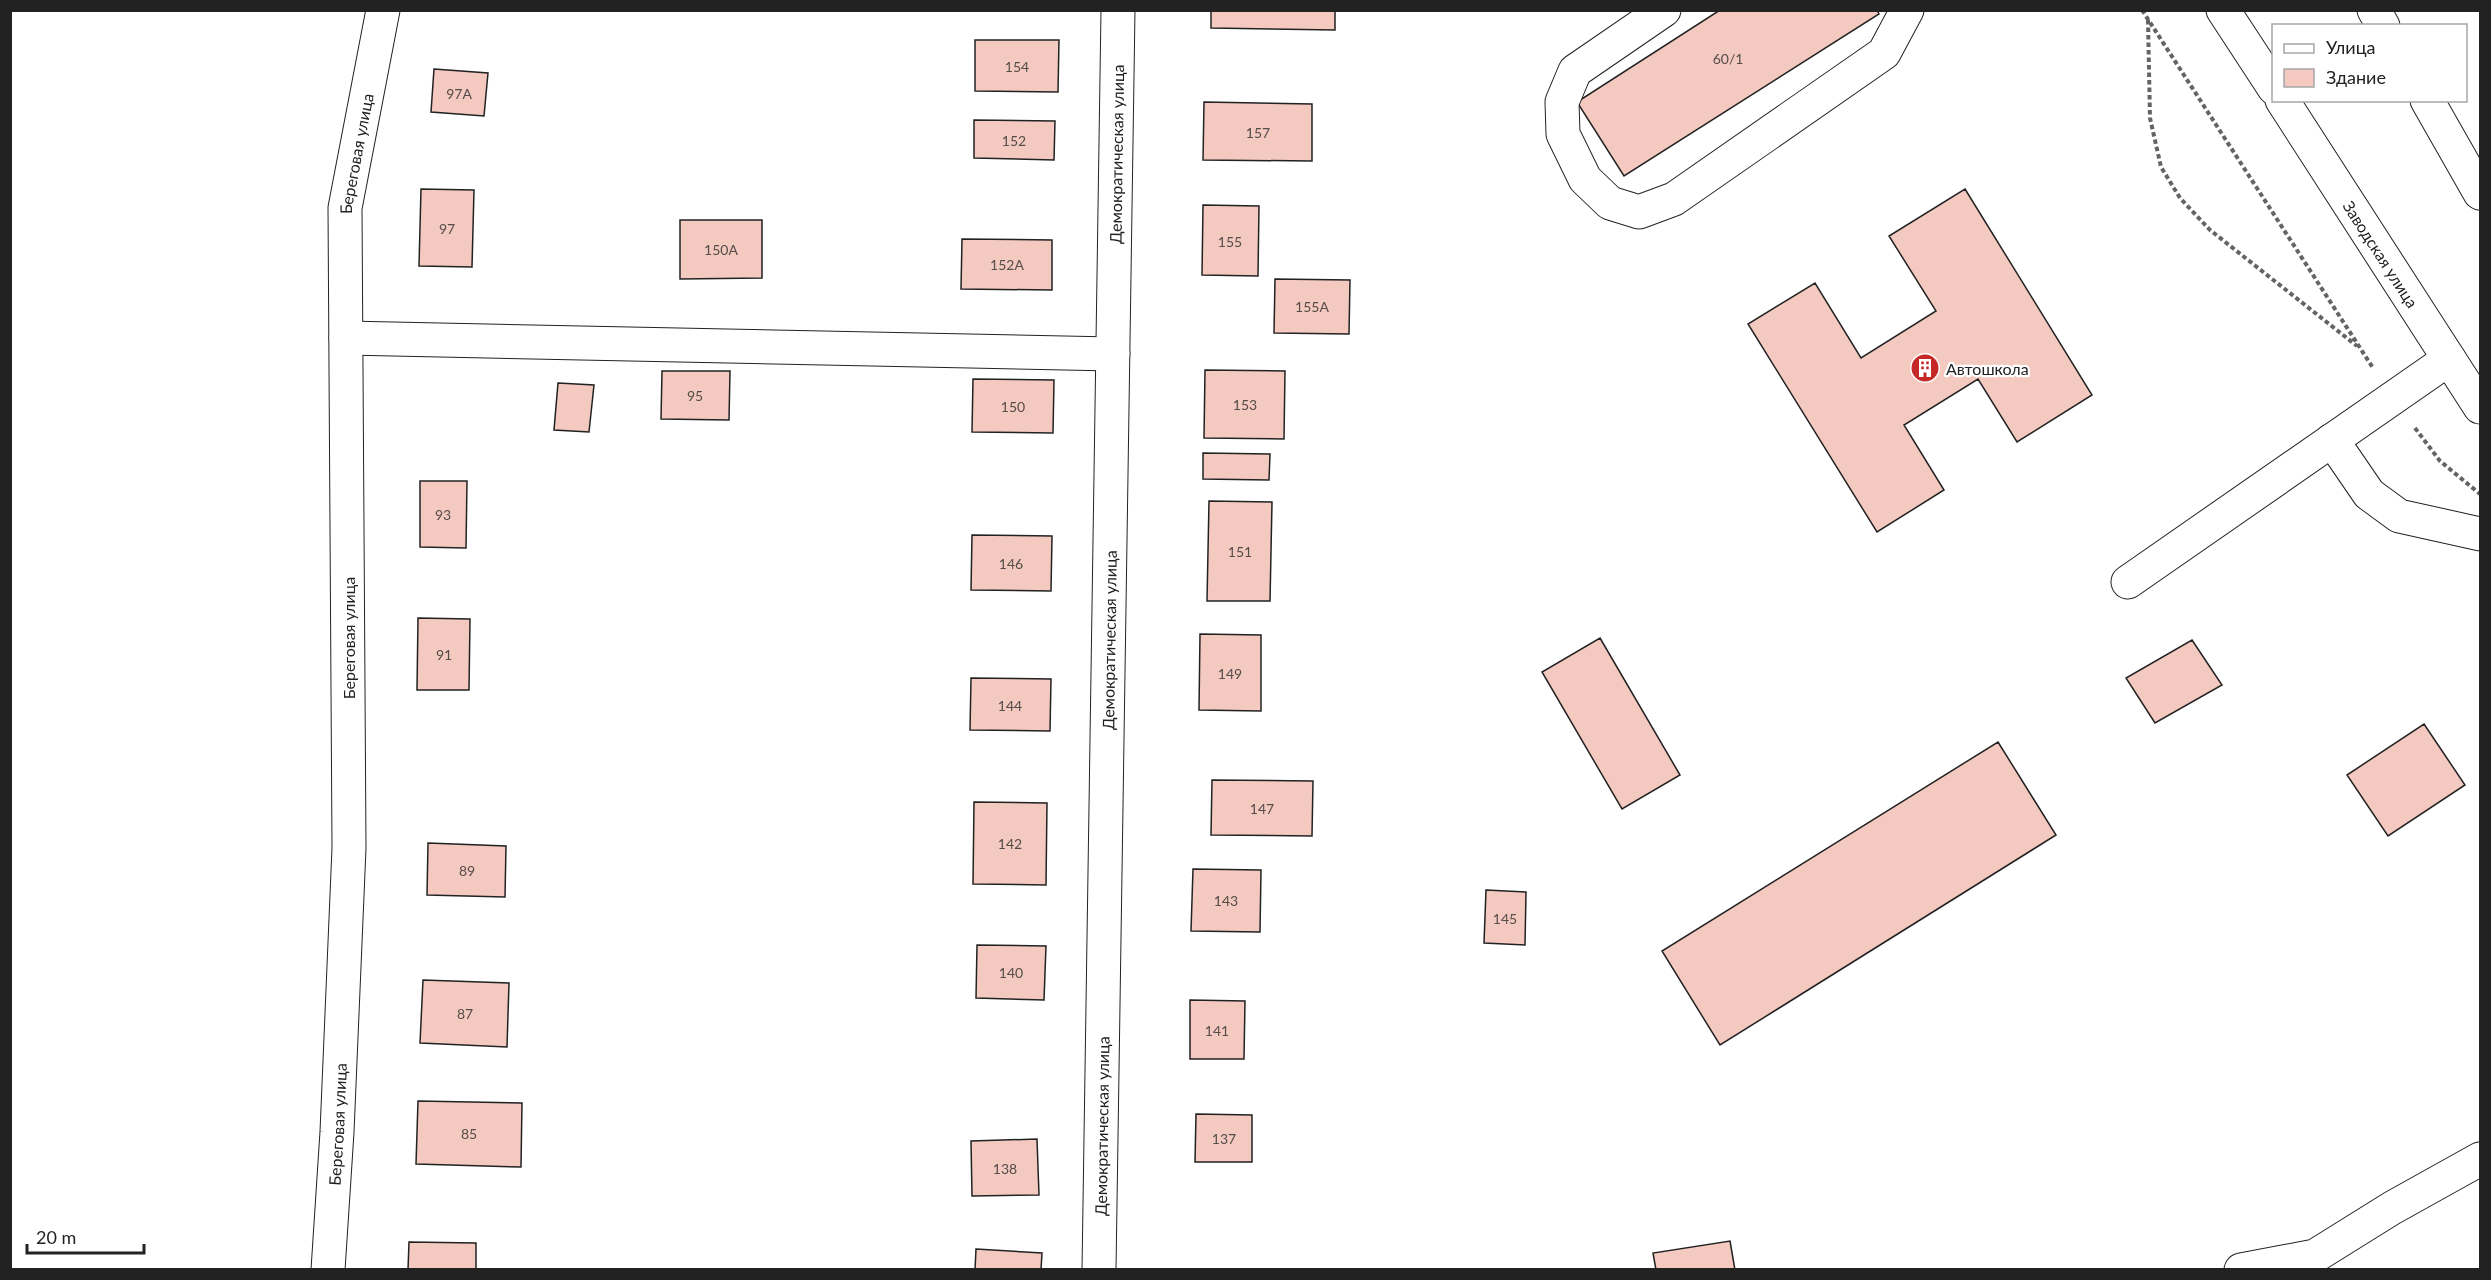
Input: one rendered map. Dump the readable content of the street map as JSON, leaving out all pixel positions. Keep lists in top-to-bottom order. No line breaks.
{"streets":{"street":["Береговая улица","Демократическая улица","Заводская улица"]},"places":{"building":["Автошкола"]},"house_numbers":["60/1","154","97А","157","152","97","155","150А","152А","155А","95","153","150","93","151","146","91","149","144","147","142","89","143","145","140","87","141","85","137","138"],"legend":["Улица","Здание"],"scale_bar":"20 m"}
